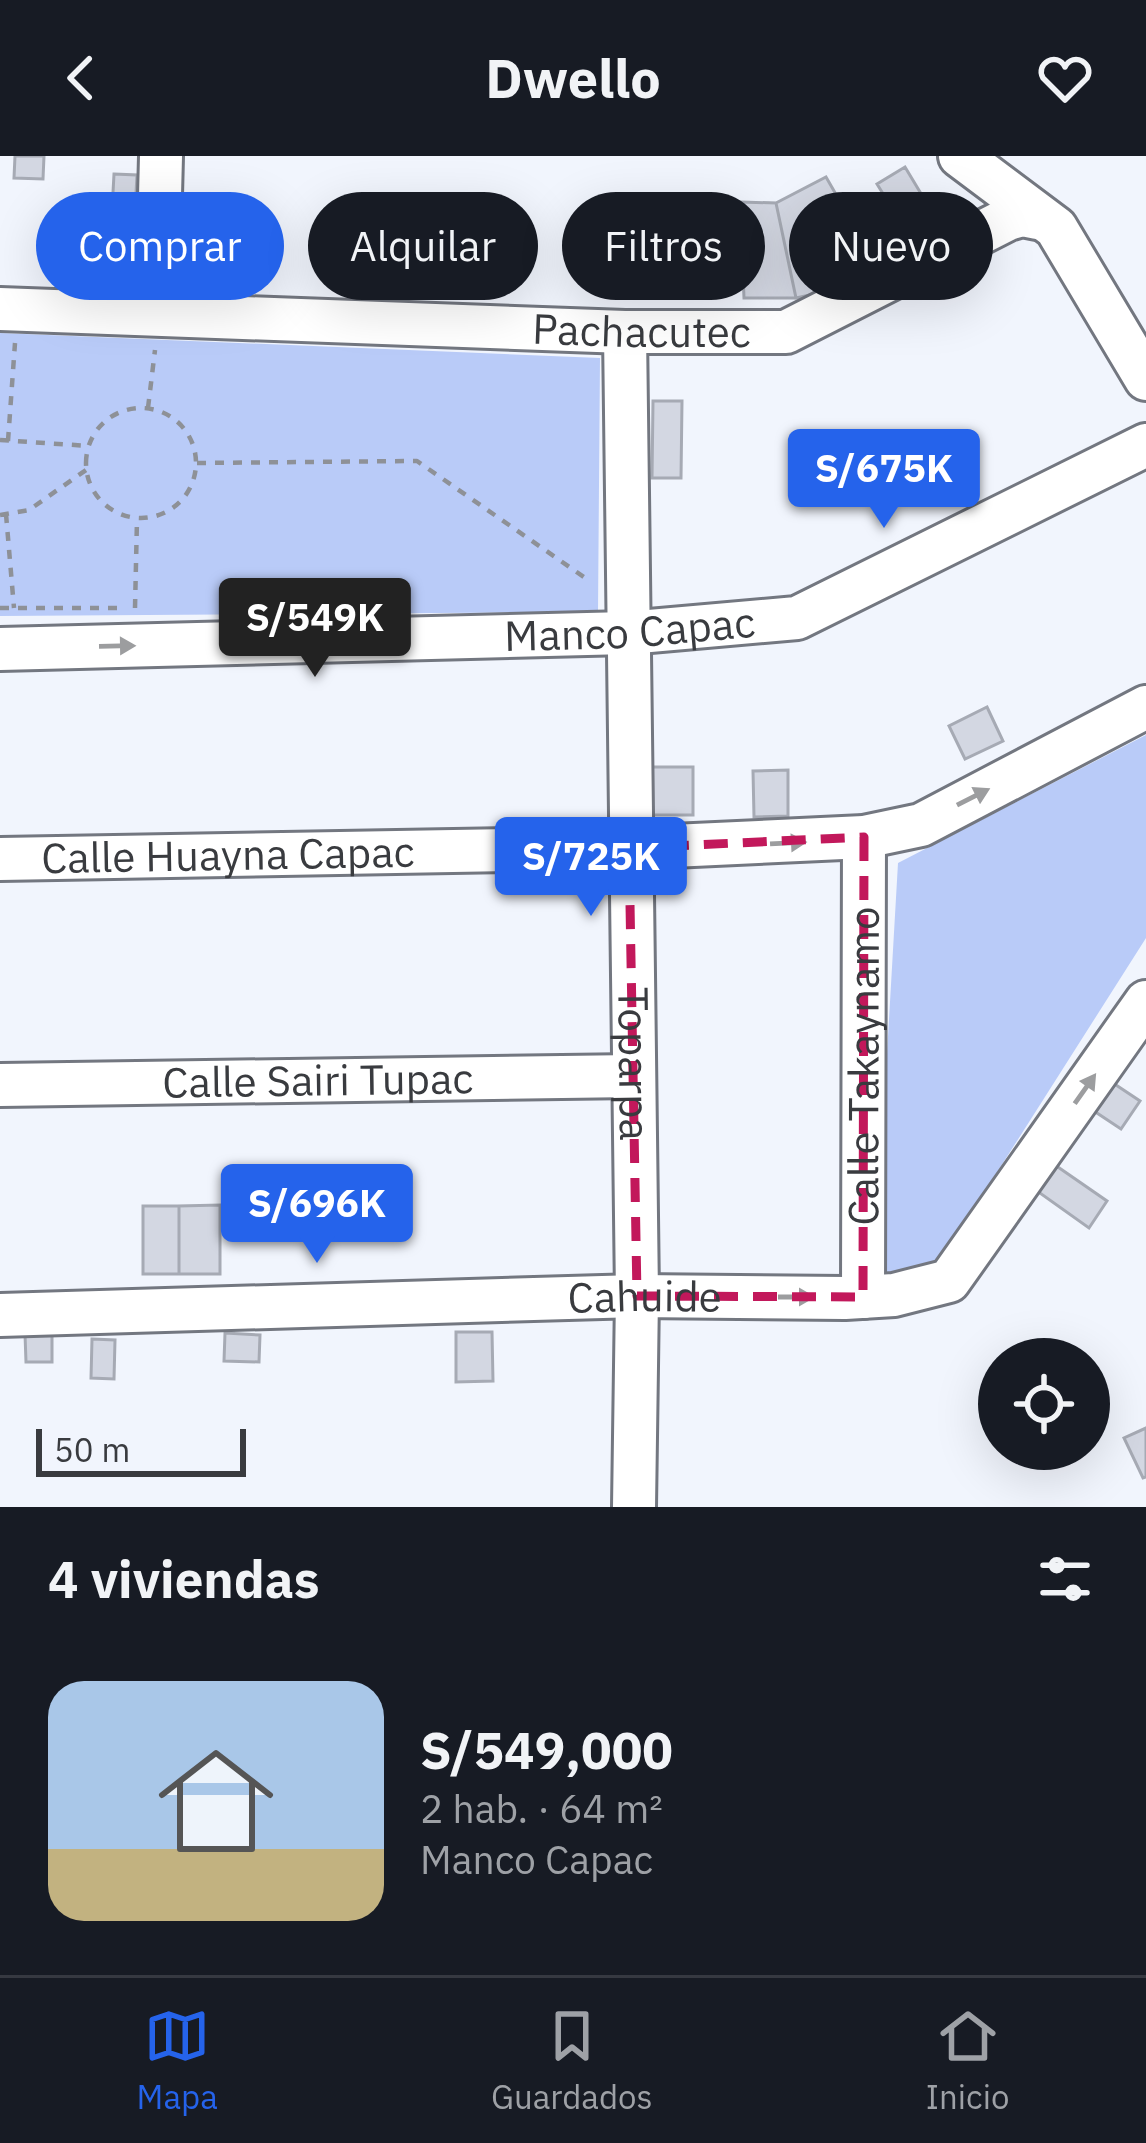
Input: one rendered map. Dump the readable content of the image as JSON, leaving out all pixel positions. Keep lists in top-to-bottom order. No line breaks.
{"streets":{"street":["Pachacutec","Manco Capac","Calle Huayna Capac","Toparpa","Calle Takaynamo","Calle Sairi Tupac","Cahuide"]},"crossings":[["Pachacutec","Toparpa"],["Manco Capac","Toparpa"],["Calle Huayna Capac","Toparpa"],["Calle Huayna Capac","Calle Takaynamo"],["Toparpa","Calle Sairi Tupac"],["Toparpa","Cahuide"],["Calle Takaynamo","Cahuide"]],"one_way":["Manco Capac","Calle Huayna Capac","Cahuide"],"scale_bar":"50 m","page":{"header":"Dwello","chip":["Comprar","Alquilar","Filtros","Nuevo"],"price":["S/675K","S/549K","S/725K","S/696K"],"scale":"50 m","heading":"4 viviendas","list":[{"name":"S/549,000","note":"2 hab. · 64 m² · Manco Capac"}],"tabs":["Mapa","Guardados","Inicio"]}}
